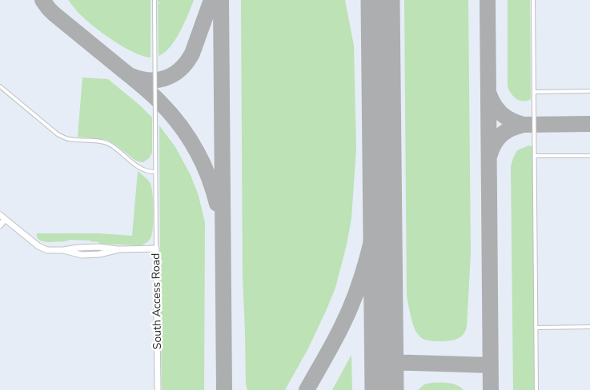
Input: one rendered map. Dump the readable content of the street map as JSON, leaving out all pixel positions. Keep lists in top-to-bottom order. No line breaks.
{"streets":{"street":["South Access Road"]}}
